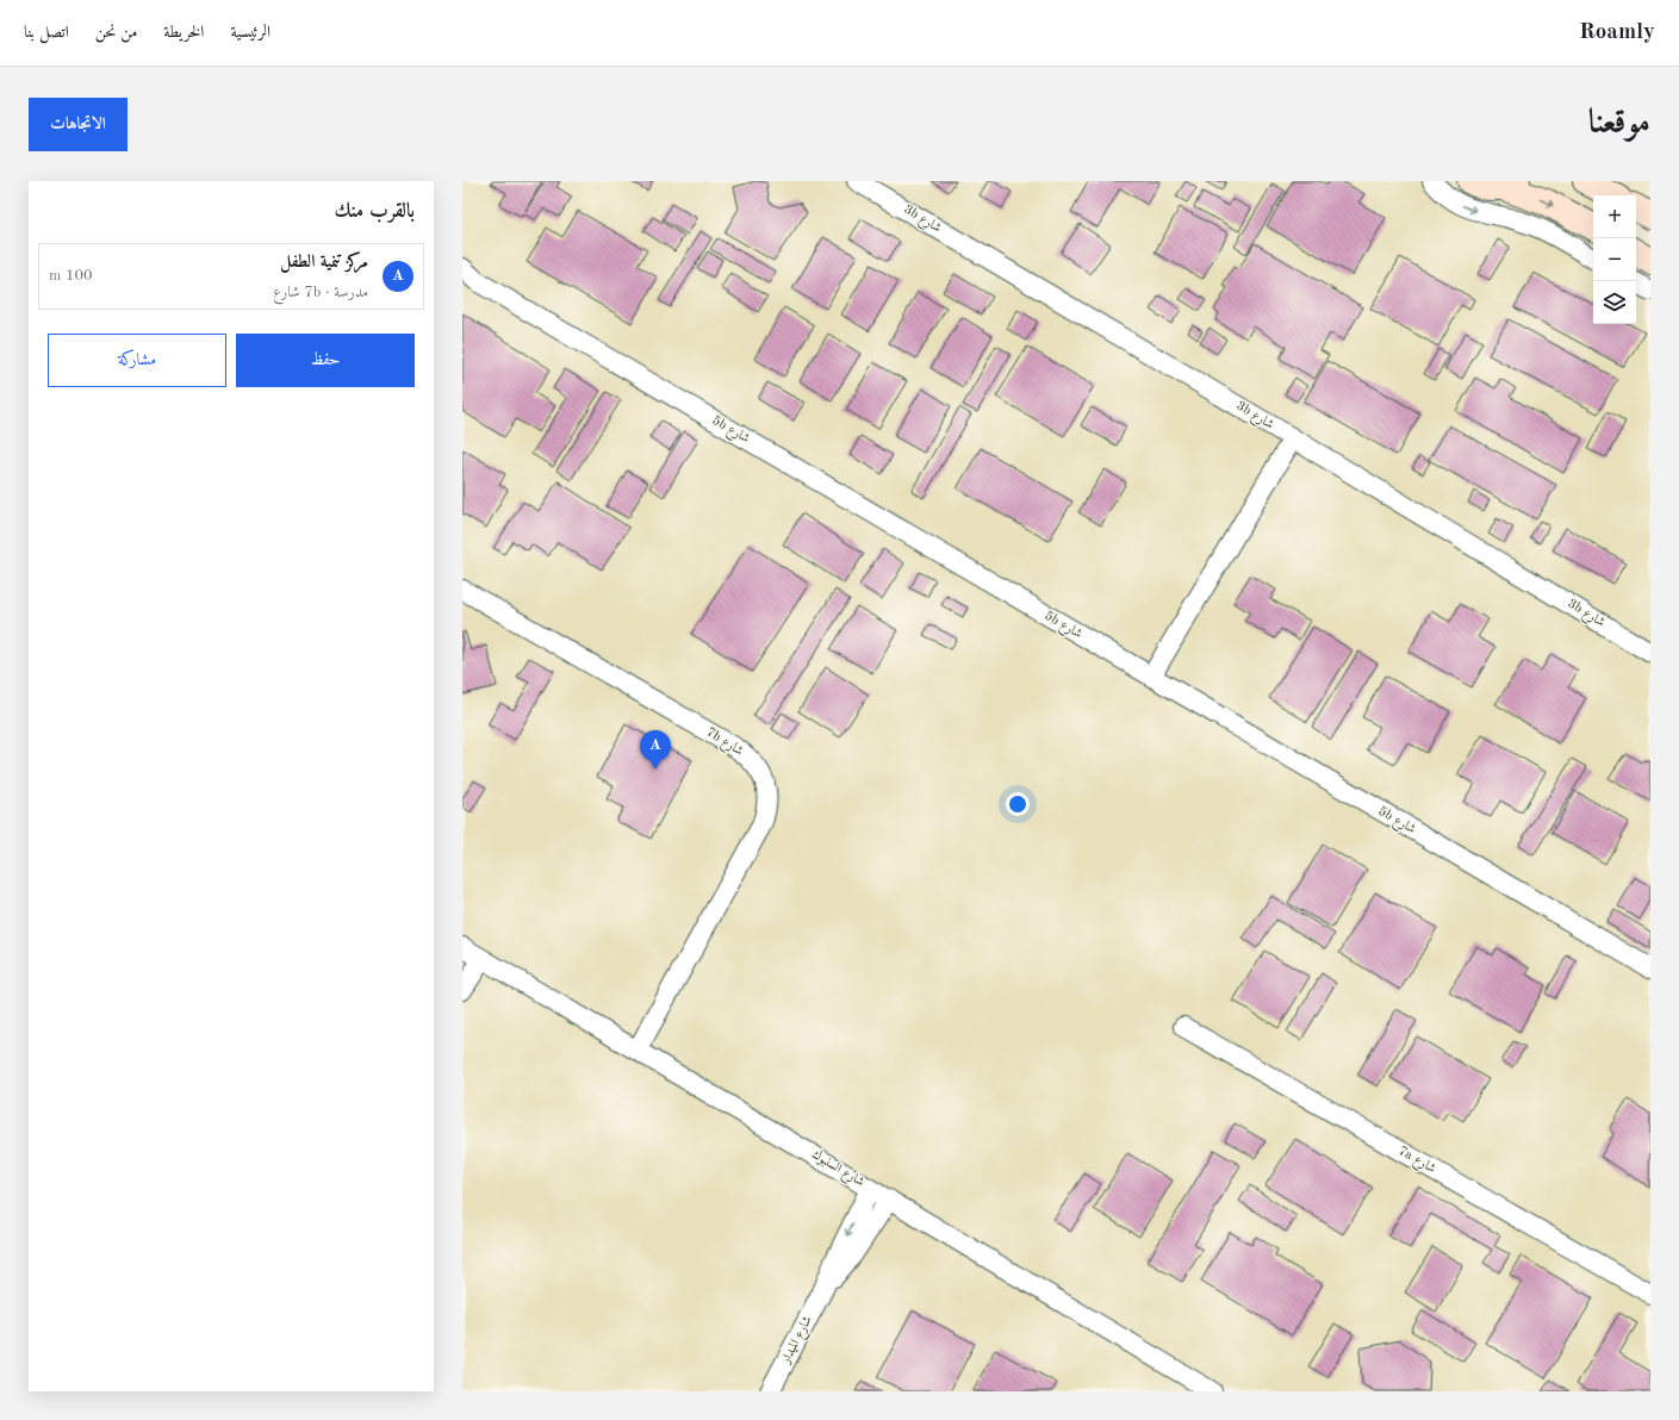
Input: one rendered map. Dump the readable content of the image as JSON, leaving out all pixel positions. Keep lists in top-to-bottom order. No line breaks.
{"streets":{"street":["3b شارع","5b شارع","7b شارع","7a شارع","شارع السنبوك","شارع الميدار"]},"crossings":[["7b شارع","شارع السنبوك"],["شارع السنبوك","شارع الميدار"]],"page":{"header":"Roamly","nav":["الرئيسية","الخريطة","من نحن","اتصل بنا"],"title":"موقعنا","buttons":["الاتجاهات",["حفظ","مشاركة"]],"heading":"بالقرب منك","map_buttons":["+","−"],"list":[{"mark":"A","name":"مركز تنمية الطفل","note":"مدرسة · 7b شارع","value":"100 m"}],"pins":"A"}}
